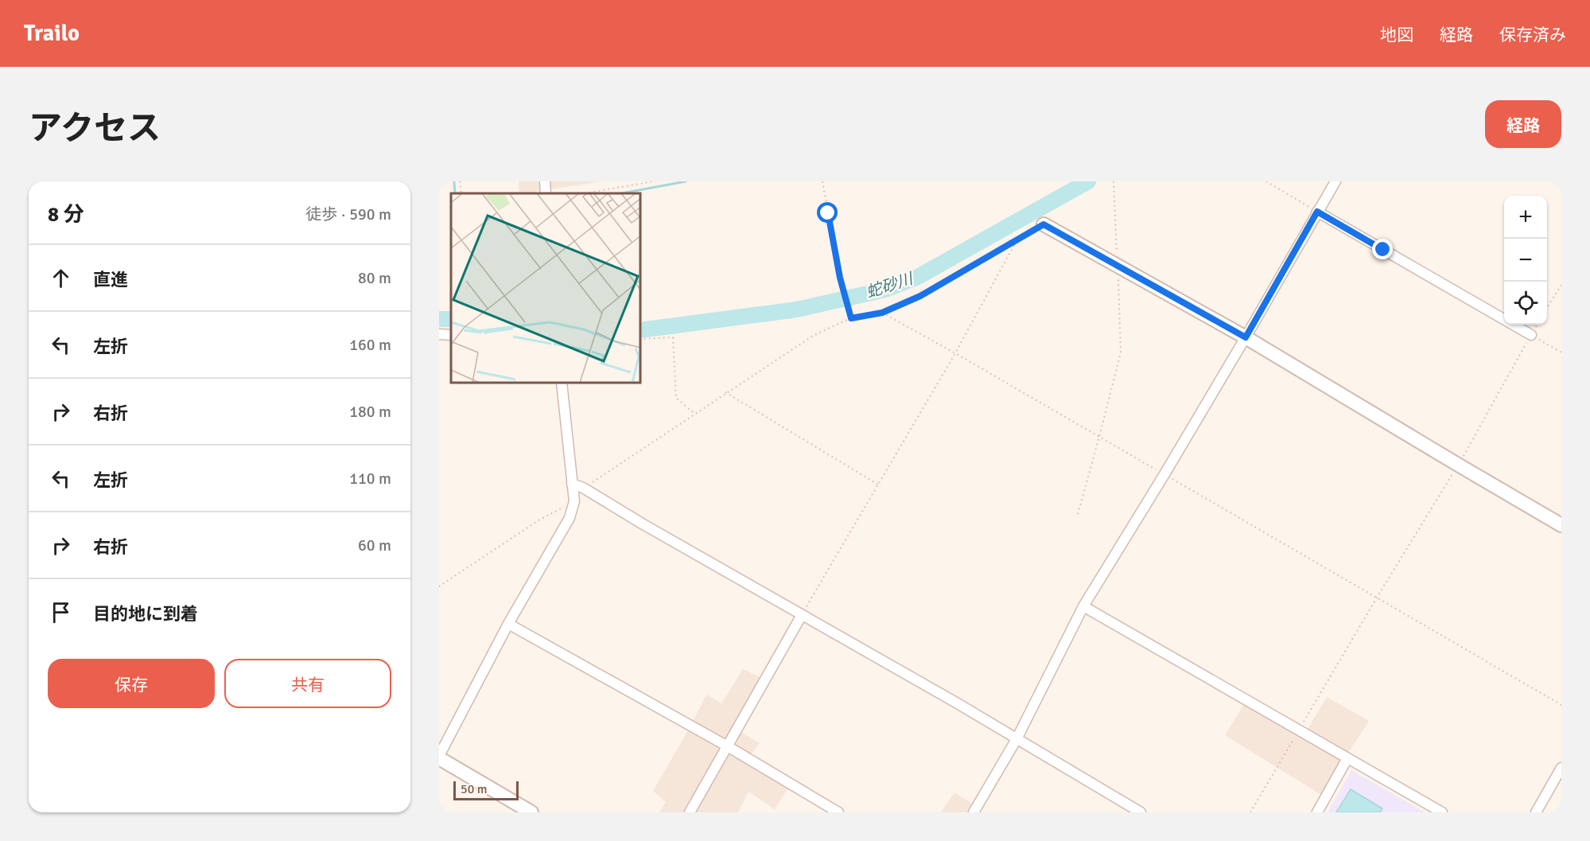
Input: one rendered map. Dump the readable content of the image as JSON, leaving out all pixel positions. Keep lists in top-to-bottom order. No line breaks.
{"water":["蛇砂川"],"scale_bar":"50 m","page":{"header":"Trailo","nav":["地図","経路","保存済み"],"title":"アクセス","buttons":["経路",["保存","共有"]],"heading":["8 分","徒歩 · 590 m"],"map_buttons":["+","−"],"list":[["直進","80 m"],["左折","160 m"],["右折","180 m"],["左折","110 m"],["右折","60 m"],"目的地に到着"],"scale":"50 m"}}
